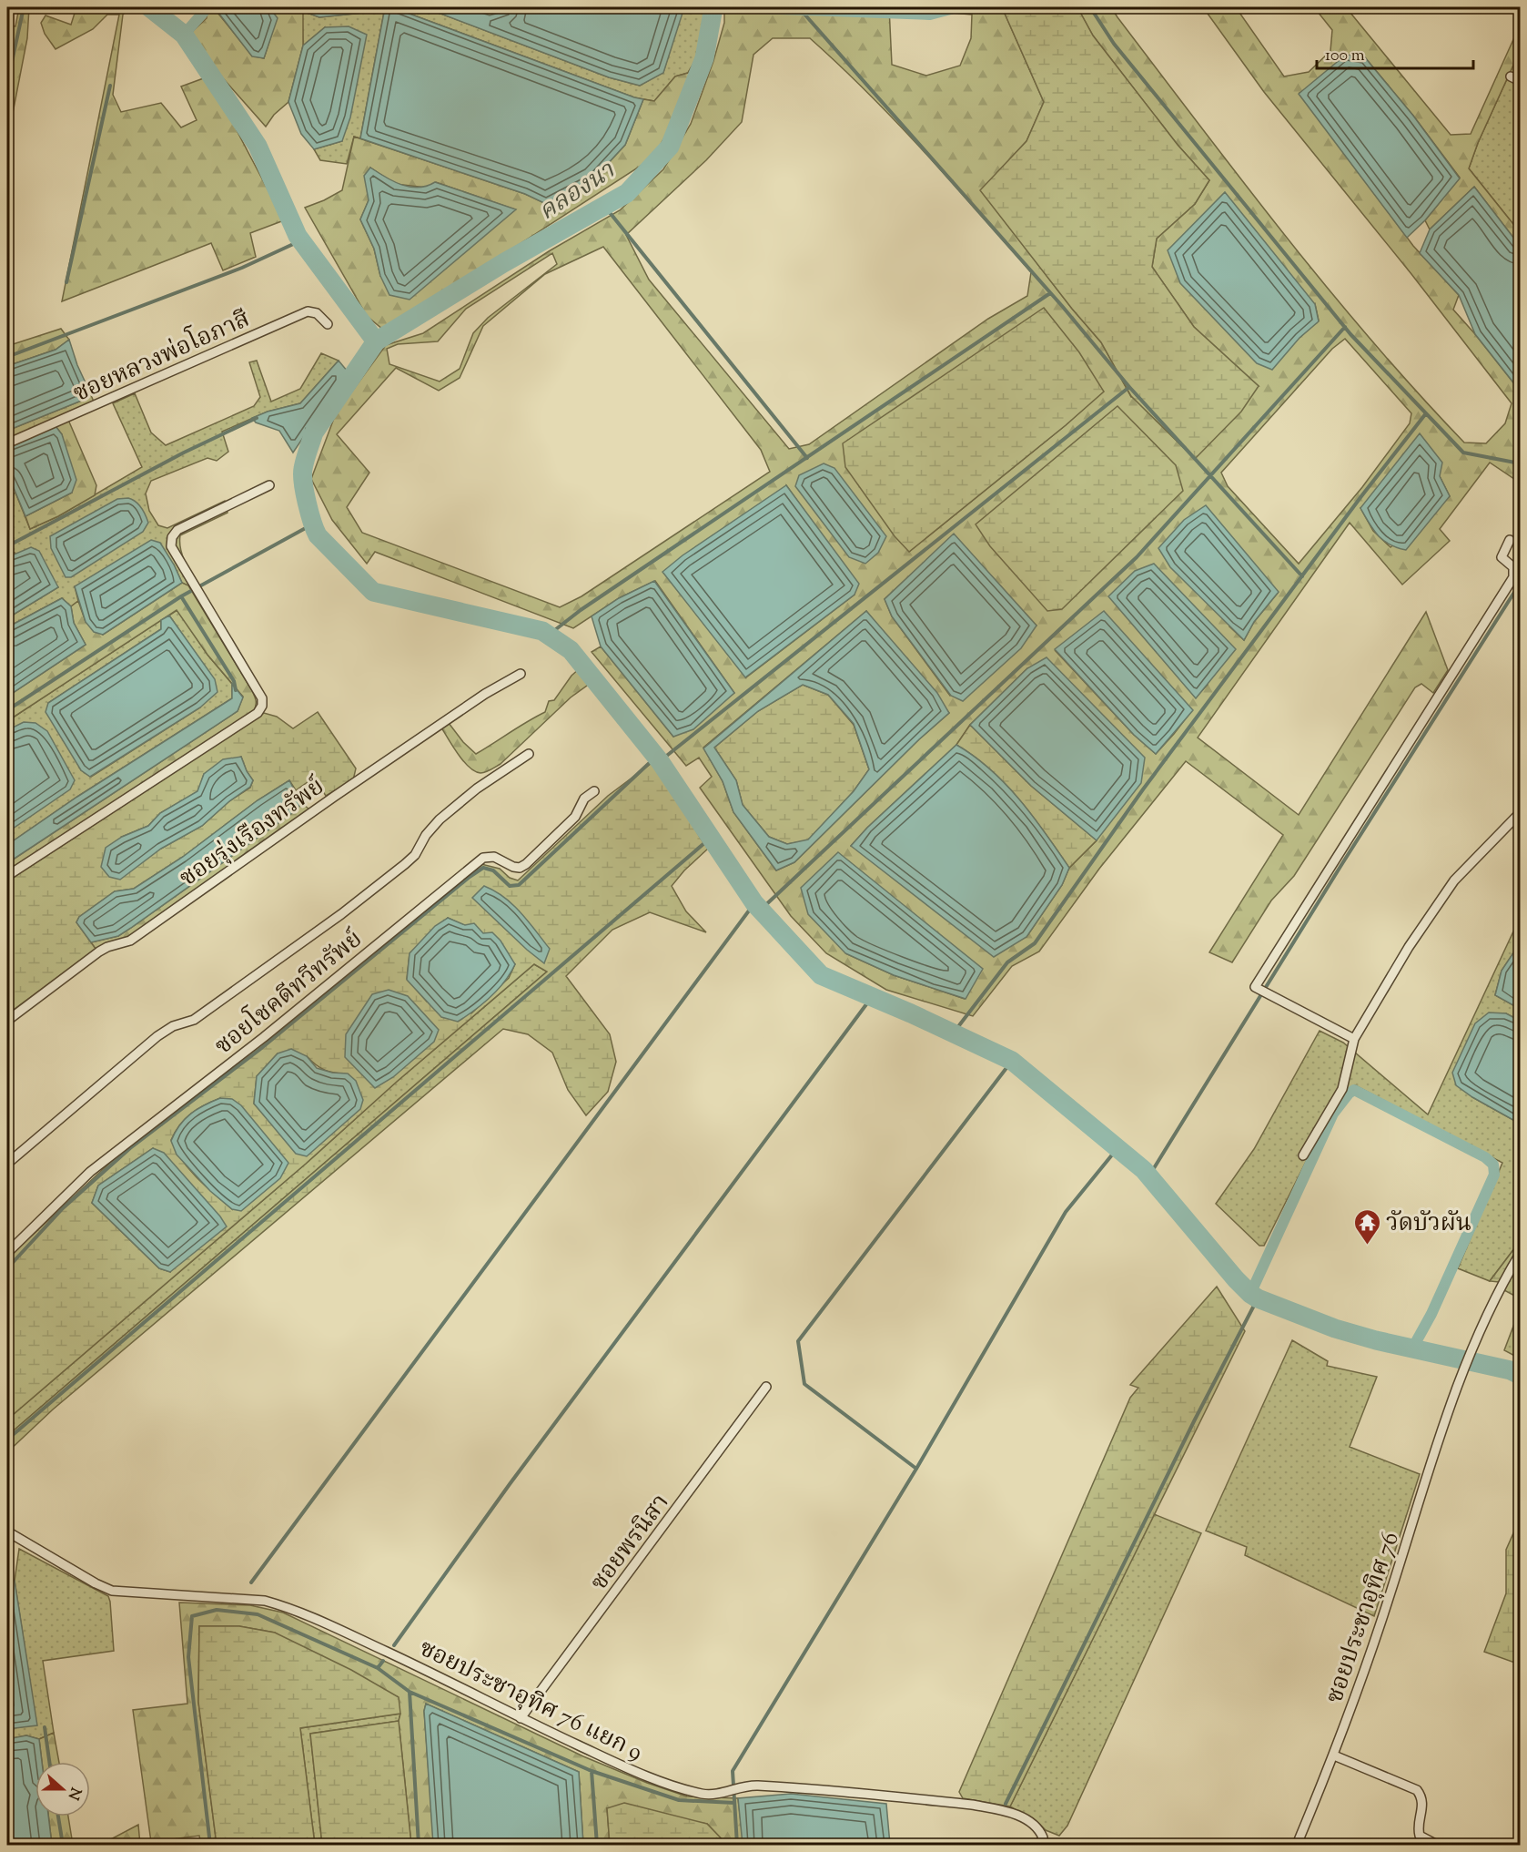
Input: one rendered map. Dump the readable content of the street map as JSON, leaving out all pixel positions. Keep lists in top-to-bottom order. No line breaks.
{"streets":{"street":["ซอยหลวงพ่อโอภาสี","ซอยรุ่งเรืองทรัพย์","ซอยโชคดีทวีทรัพย์","ซอยพรนิสา","ซอยประชาอุทิศ 76","ซอยประชาอุทิศ 76 แยก 9"]},"crossings":[["ซอยพรนิสา","ซอยประชาอุทิศ 76 แยก 9"]],"water":["คลองนา"],"places":{"temple":["วัดบัวผัน"]},"scale_bar":"100 m","north":"right"}
